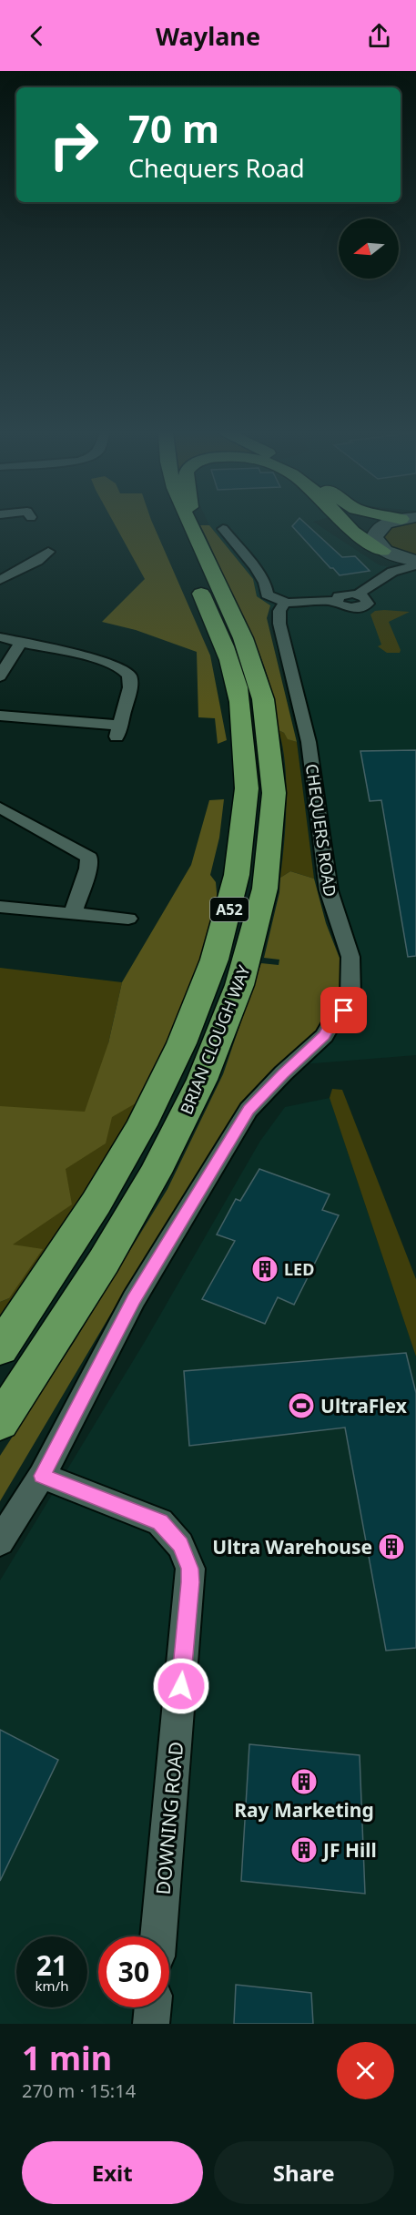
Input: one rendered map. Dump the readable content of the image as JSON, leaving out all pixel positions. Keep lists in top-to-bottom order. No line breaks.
{"streets":{"highway":["A52","BRIAN CLOUGH WAY"],"street":["CHEQUERS ROAD","DOWNING ROAD"]},"crossings":[["CHEQUERS ROAD","DOWNING ROAD"]],"places":{"building":["LED","Ultra Warehouse","Ray Marketing","JF Hill"],"sports":["UltraFlex"]},"north":"left","page":{"header":"Waylane","turn":["70 m","Chequers Road"],"speed":"21 km/h","limit":"30","heading":["1 min","270 m · 15:14"],"buttons":["Exit","Share"]}}
